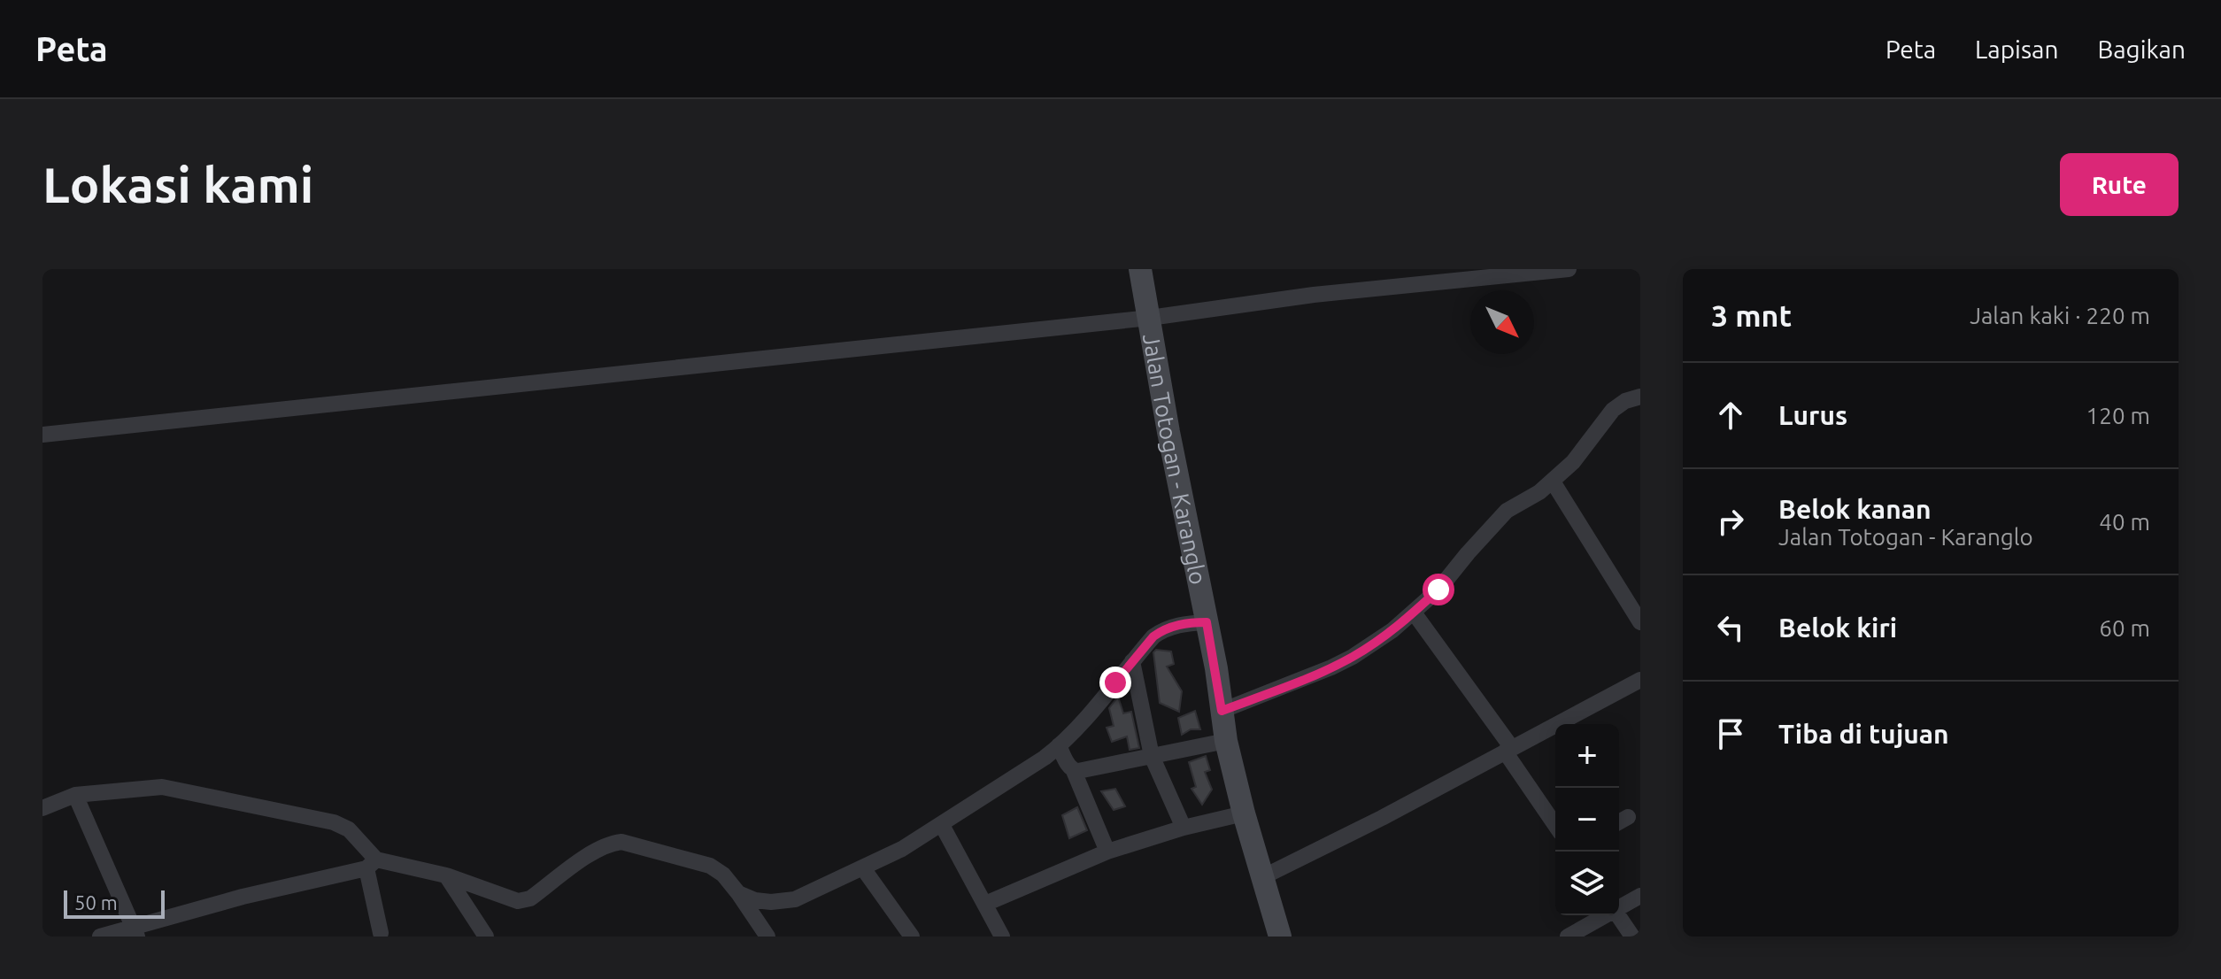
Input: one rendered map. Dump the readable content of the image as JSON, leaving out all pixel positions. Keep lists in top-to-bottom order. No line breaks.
{"streets":{"main road":["Jalan Totogan - Karanglo"]},"scale_bar":"50 m","north":"bottom right","page":{"header":"Peta","nav":["Peta","Lapisan","Bagikan"],"buttons":"Rute","title":"Lokasi kami","heading":["3 mnt","Jalan kaki · 220 m"],"list":[["Lurus","120 m"],["Belok kanan","Jalan Totogan - Karanglo","40 m"],["Belok kiri","60 m"],"Tiba di tujuan"],"map_buttons":["+","−"],"scale":"50 m"}}
